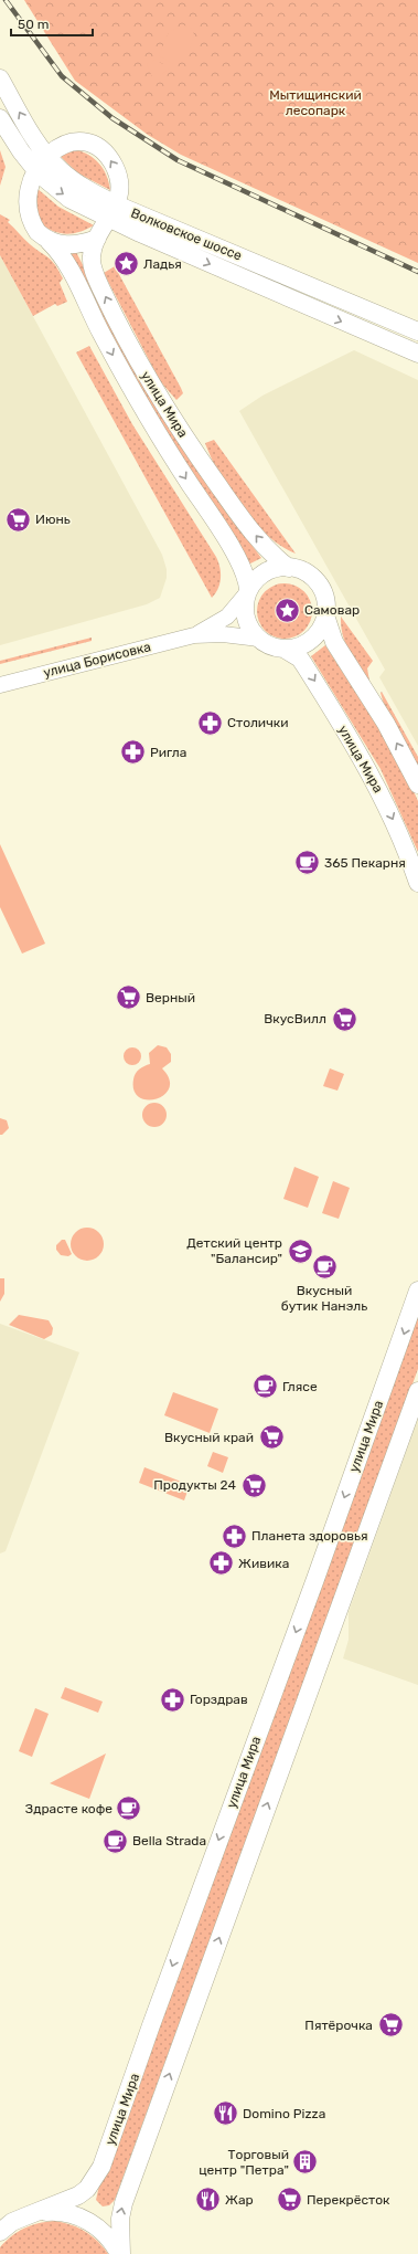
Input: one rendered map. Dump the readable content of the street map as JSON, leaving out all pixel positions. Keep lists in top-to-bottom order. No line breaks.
{"streets":{"main road":["Волковское шоссе","улица Мира"],"street":["улица Борисовка"]},"crossings":[["Волковское шоссе","улица Мира"],["улица Мира","улица Борисовка"]],"parks":["Мытищинский лесопарк"],"places":{"place":["Ладья","Самовар"],"supermarket":["Июнь","Верный","ВкусВилл","Вкусный край","Продукты 24","Пятёрочка","Перекрёсток"],"pharmacy":["Столички","Ригла","Планета здоровья","Живика","Горздрав"],"cafe":["365 Пекарня","Вкусный бутик Нанэль","Глясе","Здрасте кофе","Bella Strada"],"school or university":["Детский центр \"Балансир\""],"restaurant":["Domino Pizza","Жар"],"building":["Торговый центр \"Петра\""]},"scale_bar":"50 m"}
